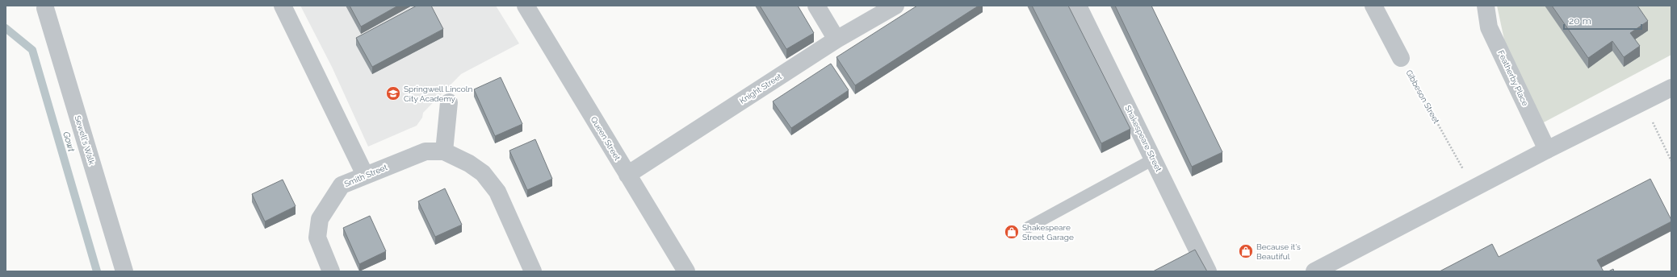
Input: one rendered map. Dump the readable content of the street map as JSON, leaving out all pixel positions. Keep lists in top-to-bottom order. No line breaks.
{"streets":{"street":["Featherby Place","Knight Street","Queen Street","Shakespeare Street","Sewell's Walk","Smith Street"],"path":["Gibbeson Street"]},"crossings":[["Knight Street","Queen Street"]],"water":["Gowt"],"places":{"school or university":["Springwell Lincoln City Academy"],"shop":["Shakespeare Street Garage","Because it's Beautiful"]},"scale_bar":"20 m"}
